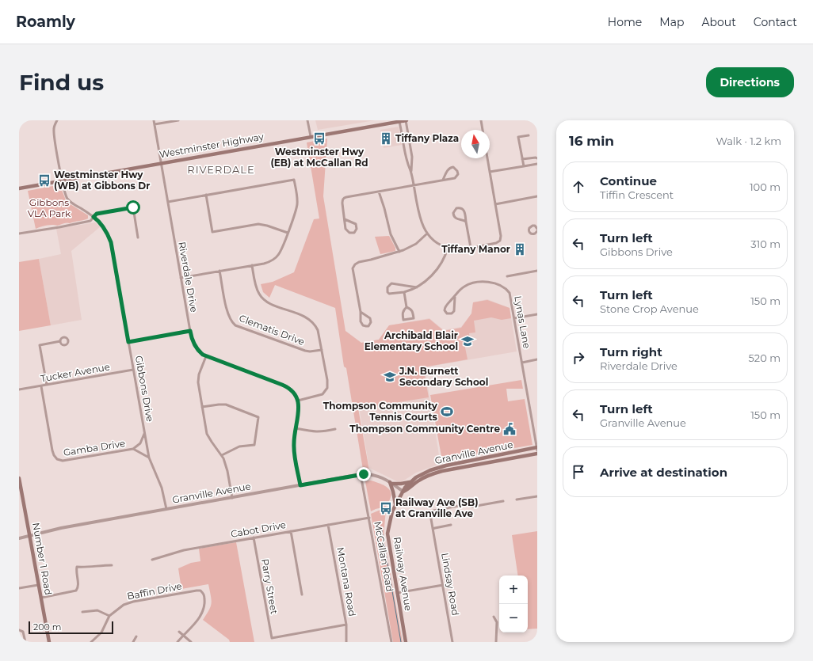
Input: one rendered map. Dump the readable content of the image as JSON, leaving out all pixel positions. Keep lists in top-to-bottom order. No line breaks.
{"streets":{"main road":["Westminster Highway","Granville Avenue","Number 1 Road","Railway Avenue"],"street":["Riverdale Drive","Lynas Lane","Clematis Drive","Tucker Avenue","Gibbons Drive","Gamba Drive","Cabot Drive","McCallan Road","Montana Road","Lindsay Road","Parry Street","Baffin Drive"]},"crossings":[["Westminster Highway","Riverdale Drive"],["Westminster Highway","Gibbons Drive"],["Lynas Lane","Granville Avenue"],["Tucker Avenue","Gibbons Drive"],["Tucker Avenue","Gamba Drive"],["Gibbons Drive","Gamba Drive"],["Gibbons Drive","Granville Avenue"],["Granville Avenue","McCallan Road"],["Granville Avenue","Number 1 Road"],["Granville Avenue","Railway Avenue"],["Cabot Drive","McCallan Road"],["Cabot Drive","Montana Road"],["Cabot Drive","Parry Street"],["Montana Road","Parry Street"]],"districts":["RIVERDALE"],"parks":["Gibbons VLA Park"],"places":{"bus stop":["Westminster Hwy (EB) at McCallan Rd","Westminster Hwy (WB) at Gibbons Dr","Railway Ave (SB) at Granville Ave"],"building":["Tiffany Plaza","Tiffany Manor"],"school or university":["Archibald Blair Elementary School","J.N. Burnett Secondary School"],"sports":["Thompson Community Tennis Courts"],"public building":["Thompson Community Centre"]},"scale_bar":"200 m","north":"top","page":{"header":"Roamly","nav":["Home","Map","About","Contact"],"buttons":"Directions","title":"Find us","heading":["16 min","Walk · 1.2 km"],"list":[["Continue","Tiffin Crescent","100 m"],["Turn left","Gibbons Drive","310 m"],["Turn left","Stone Crop Avenue","150 m"],["Turn right","Riverdale Drive","520 m"],["Turn left","Granville Avenue","150 m"],"Arrive at destination"],"map_buttons":["+","−"],"scale":"200 m"}}
